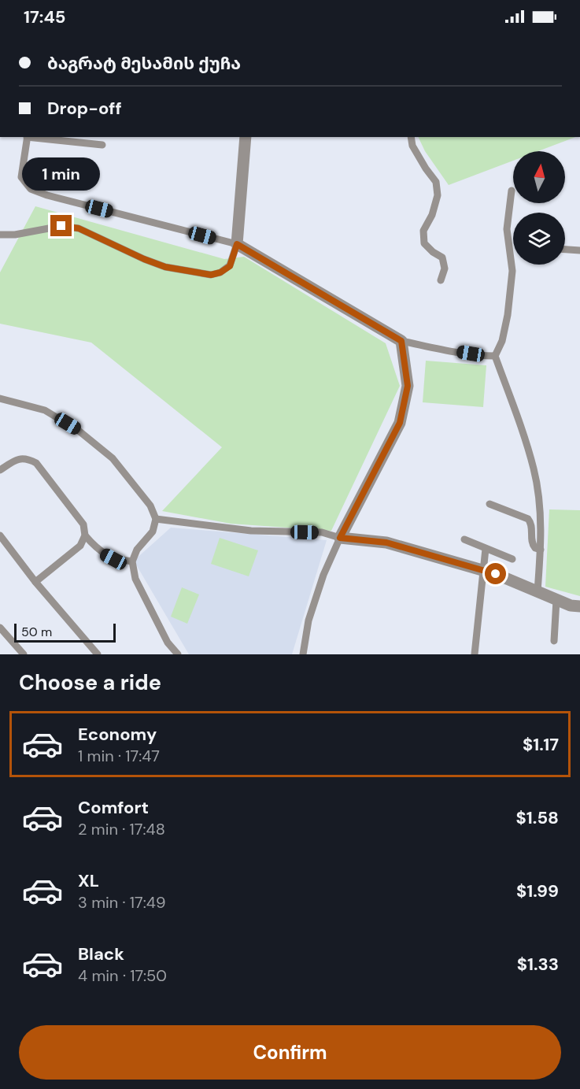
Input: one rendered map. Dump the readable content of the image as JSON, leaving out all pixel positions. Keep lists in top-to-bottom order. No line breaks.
{"scale_bar":"50 m","north":"top","page":{"status":"17:45","banner":["ბაგრატ მესამის ქუჩა","Drop-off"],"bubble":"1 min","scale":"50 m","heading":"Choose a ride","list":[{"name":"Economy","note":"1 min · 17:47","value":"$1.17"},{"name":"Comfort","note":"2 min · 17:48","value":"$1.58"},{"name":"XL","note":"3 min · 17:49","value":"$1.99"},{"name":"Black","note":"4 min · 17:50","value":"$1.33"}],"buttons":"Confirm"}}
